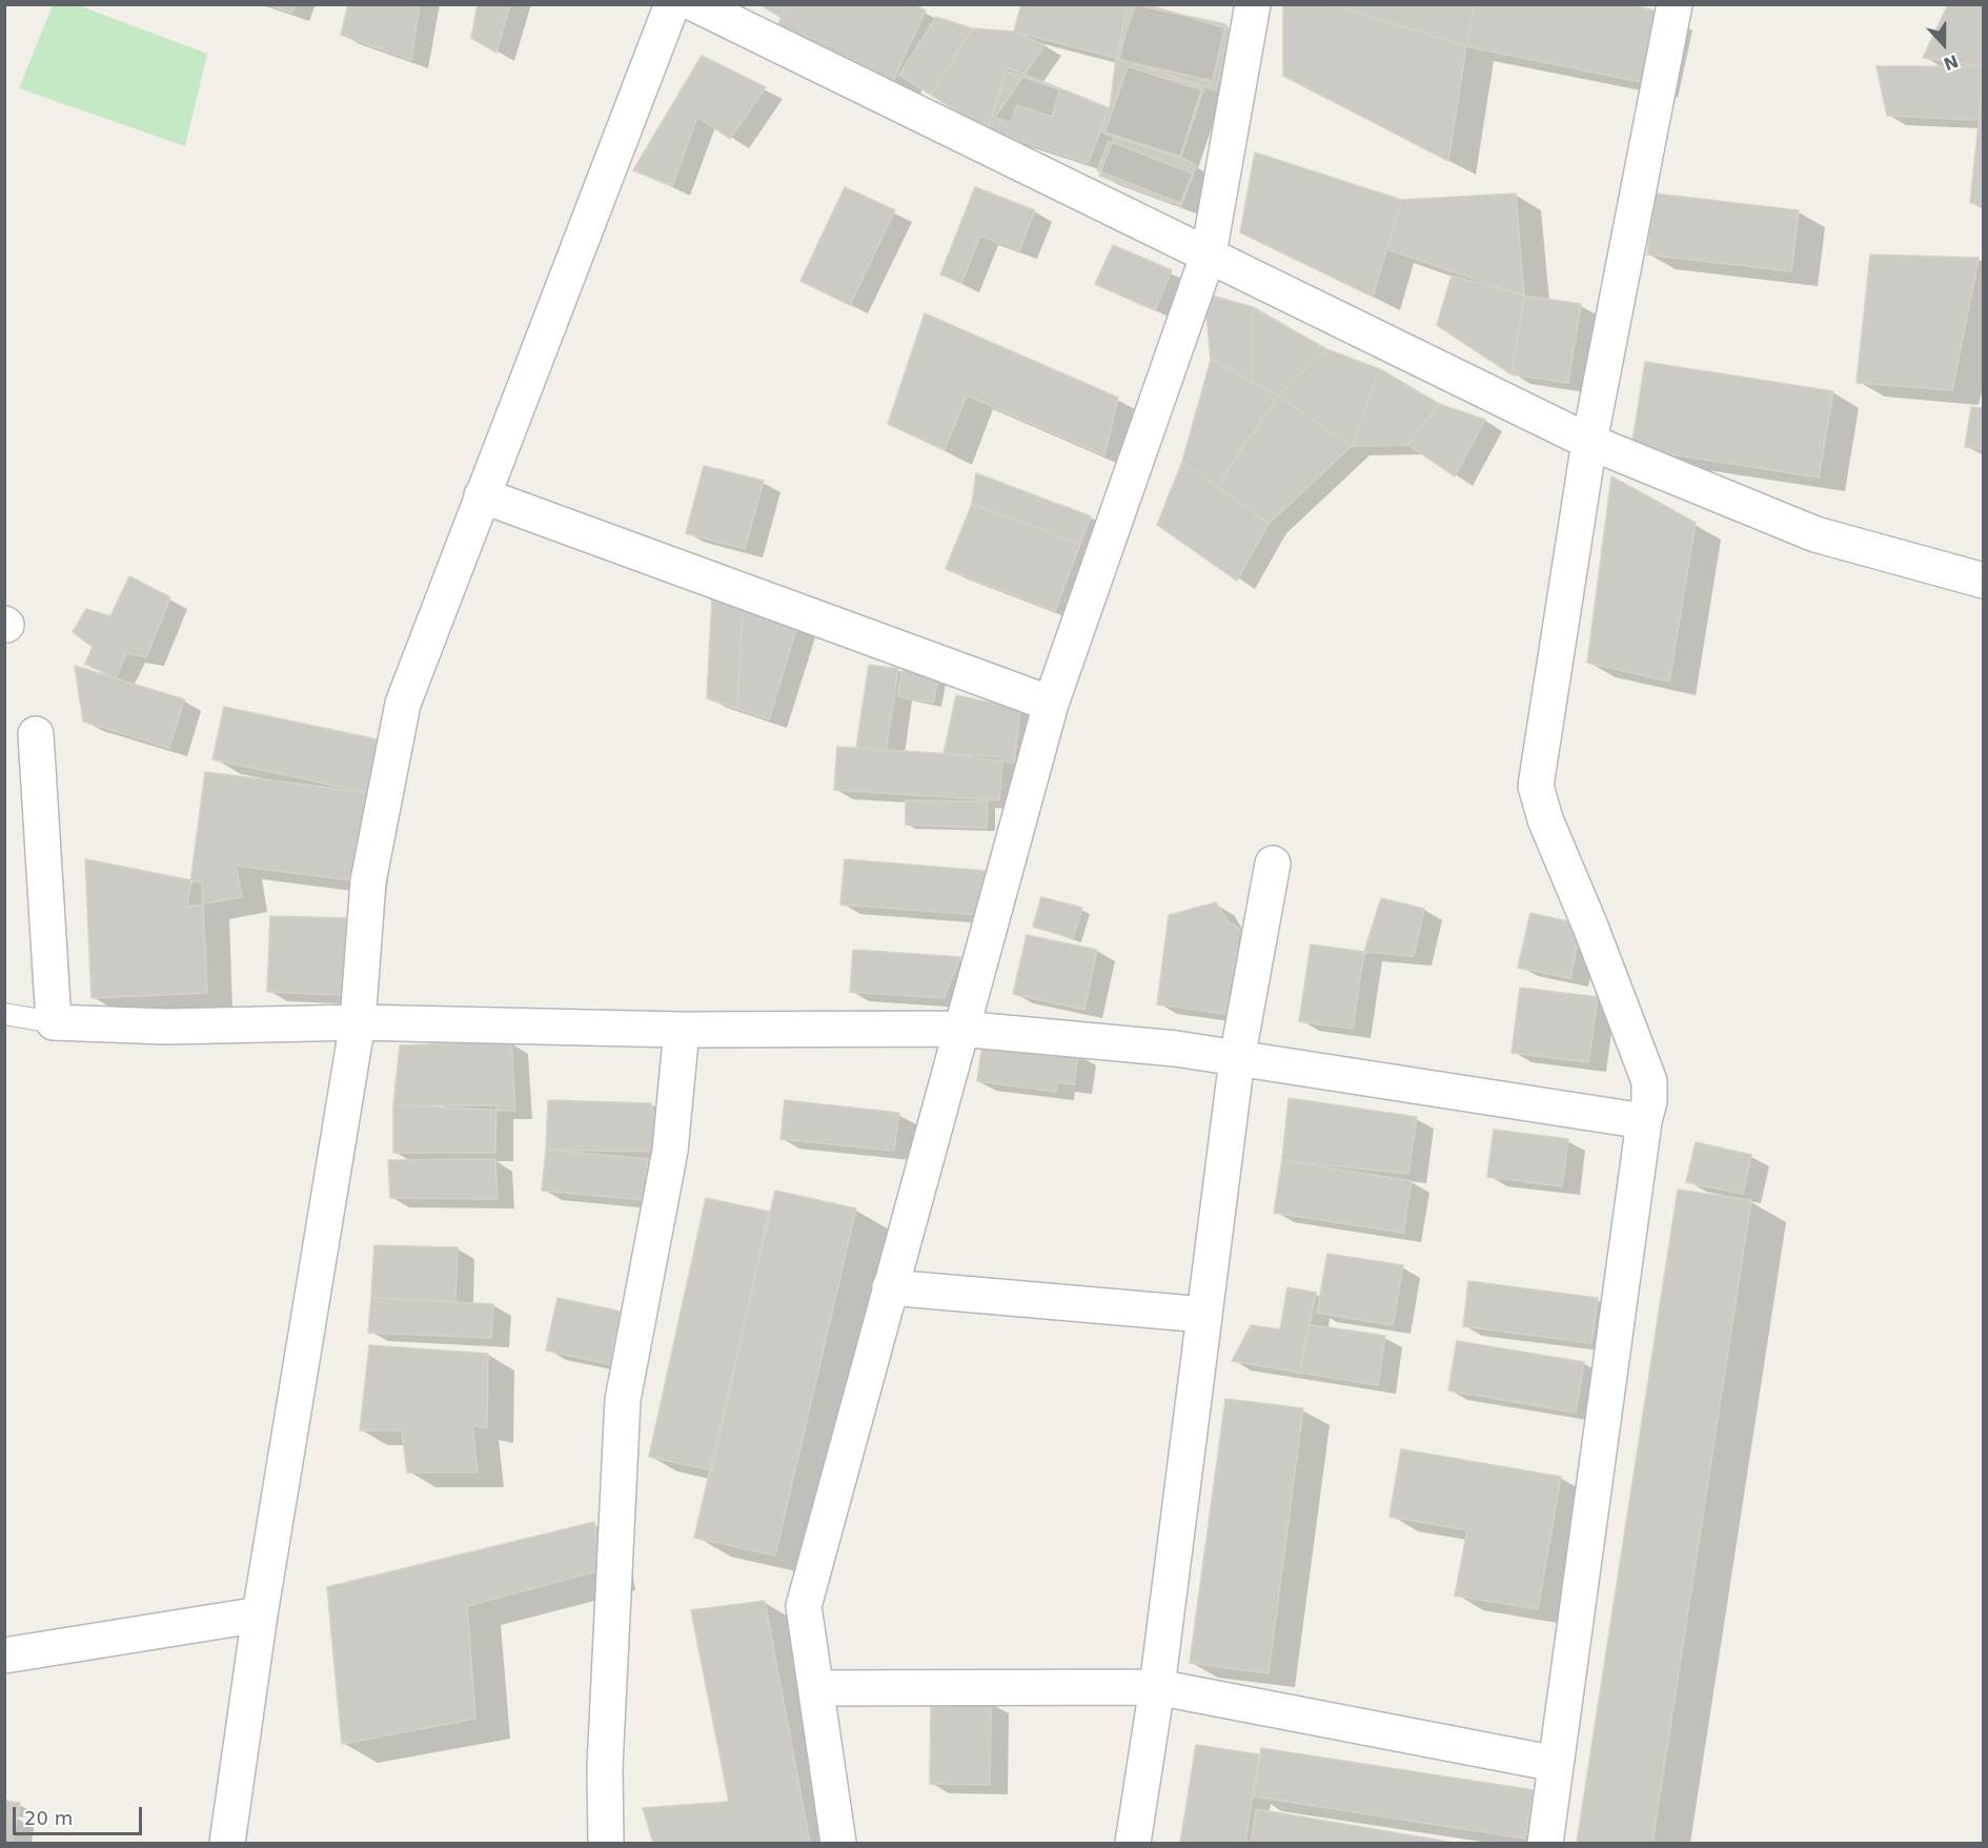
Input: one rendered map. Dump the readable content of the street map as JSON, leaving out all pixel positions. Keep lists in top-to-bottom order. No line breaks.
{"scale_bar":"20 m","north":"bottom"}
